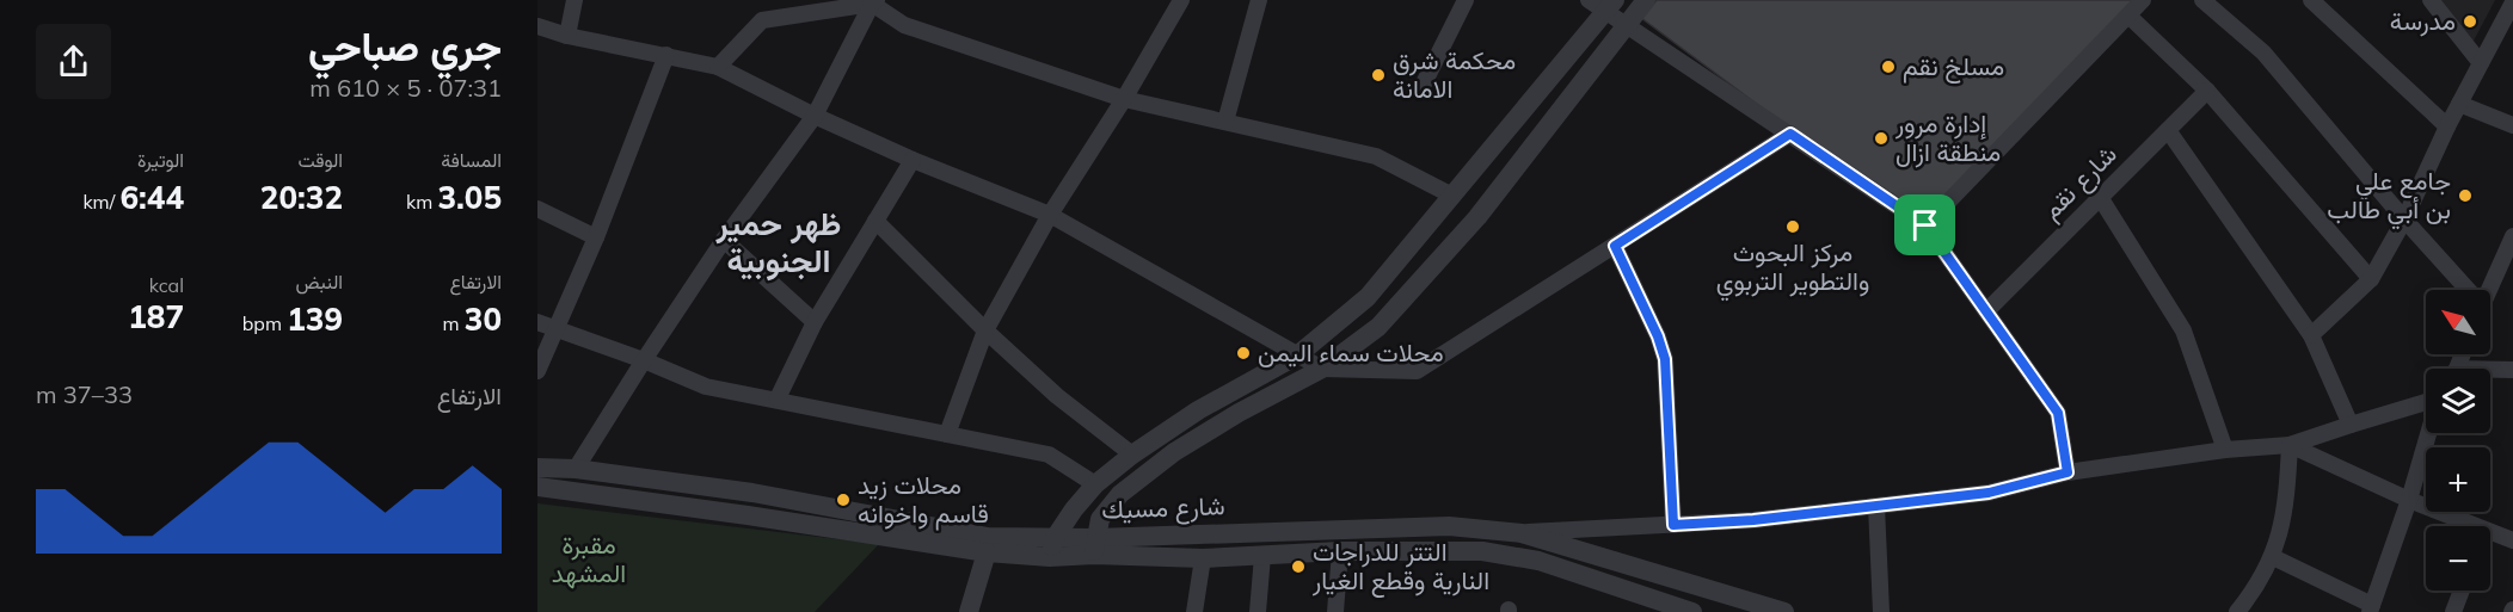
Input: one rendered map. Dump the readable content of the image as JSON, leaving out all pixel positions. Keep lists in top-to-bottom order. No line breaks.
{"streets":{"street":["شارع نقم","شارع مسيك"]},"districts":["ظهر حمير الجنوبية"],"parks":["مقبرة المشهد"],"places":["مدرسة","مسلخ نقم","محكمة شرق الامانة","إدارة مرور منطقة ازال","جامع علي بن أبي طالب","مركز البحوث والتطوير التربوي","محلات سماء اليمن","محلات زيد قاسم واخوانه","التتر للدراجات النارية وقطع الغيار"],"north":"top left","page":{"heading":["جري صباحي","07:31 · 5 × 610 m"],"stats":[["المسافة","3.05 km"],["الوقت","20:32"],["الوتيرة","6:44 /km"],["الارتفاع","30 m"],["النبض","139 bpm"],["kcal","187"]],"map_buttons":["+","−"],"chart":["الارتفاع","33–37 m"]}}
